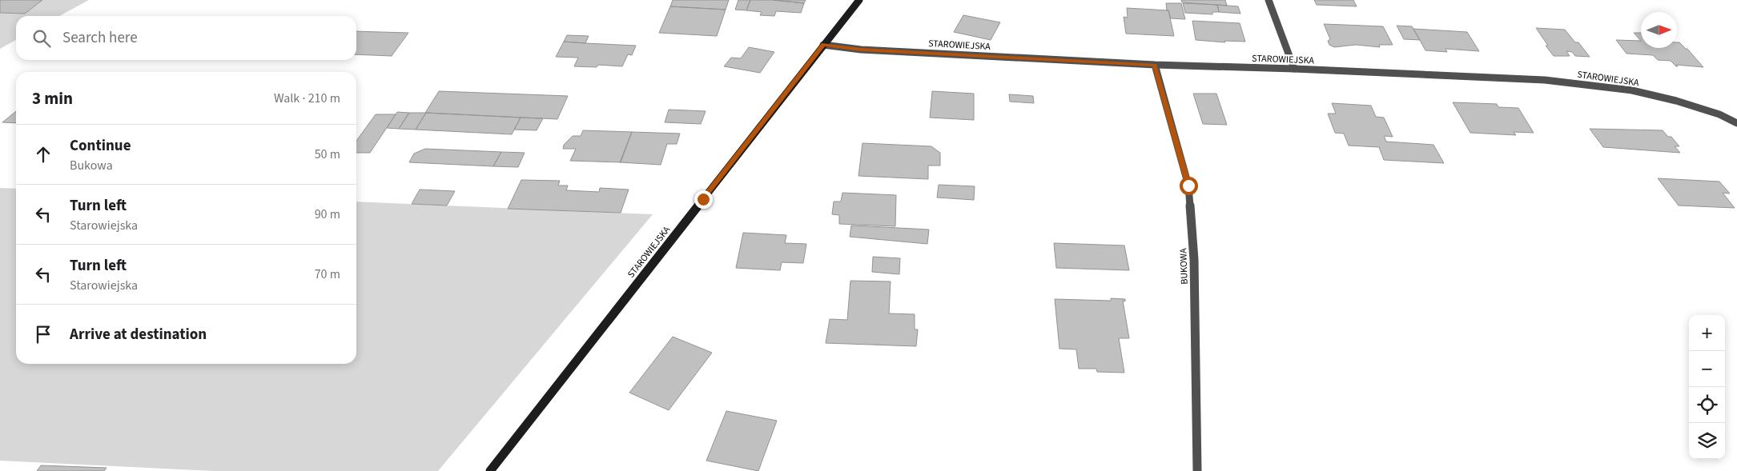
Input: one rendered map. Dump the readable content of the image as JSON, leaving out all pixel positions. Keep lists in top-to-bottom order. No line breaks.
{"streets":{"street":["STAROWIEJSKA","BUKOWA"]},"crossings":[["STAROWIEJSKA","BUKOWA"]],"north":"right","page":{"search":"Search here","heading":["3 min","Walk · 210 m"],"list":[["Continue","Bukowa","50 m"],["Turn left","Starowiejska","90 m"],["Turn left","Starowiejska","70 m"],"Arrive at destination"],"map_buttons":["+","−"]}}
